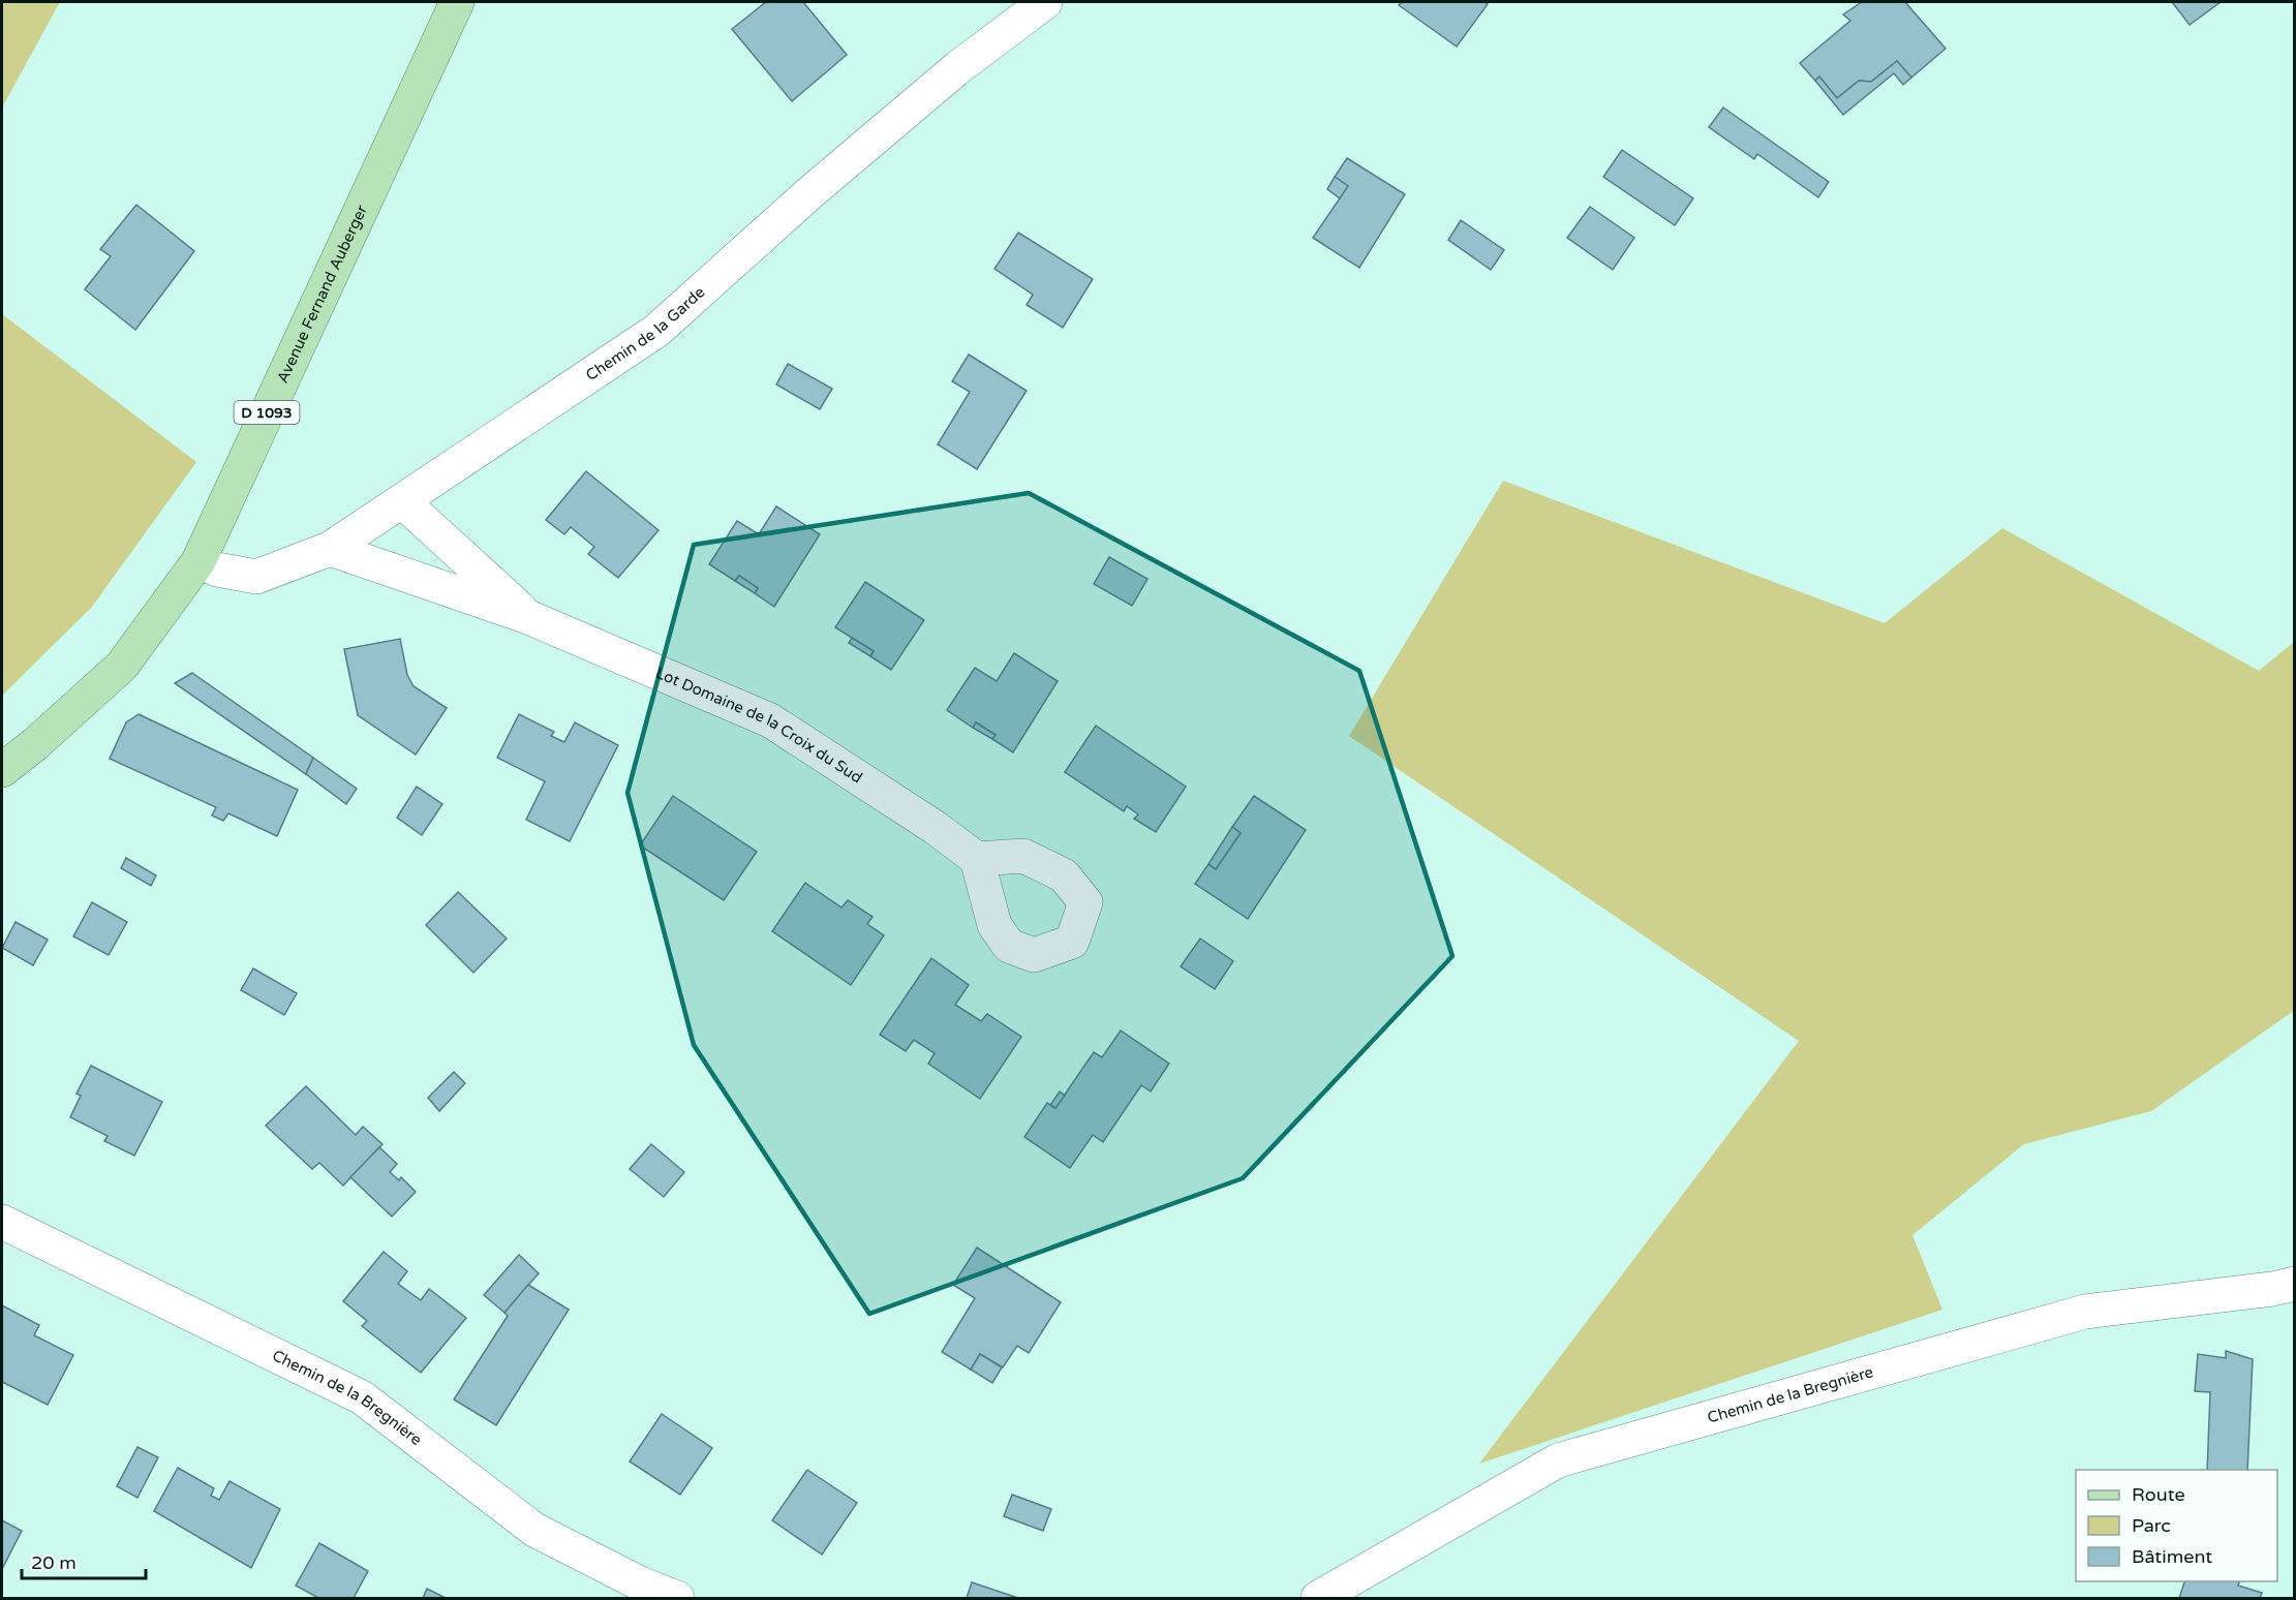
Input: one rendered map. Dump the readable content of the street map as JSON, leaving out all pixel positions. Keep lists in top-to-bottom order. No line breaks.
{"streets":{"main road":["Avenue Fernand Auberger","D 1093"],"street":["Chemin de la Garde","Lot Domaine de la Croix du Sud","Chemin de la Bregnière"]},"crossings":[["Avenue Fernand Auberger","Chemin de la Garde"],["Chemin de la Garde","Lot Domaine de la Croix du Sud"]],"legend":["Route","Parc","Bâtiment"],"scale_bar":"20 m"}
